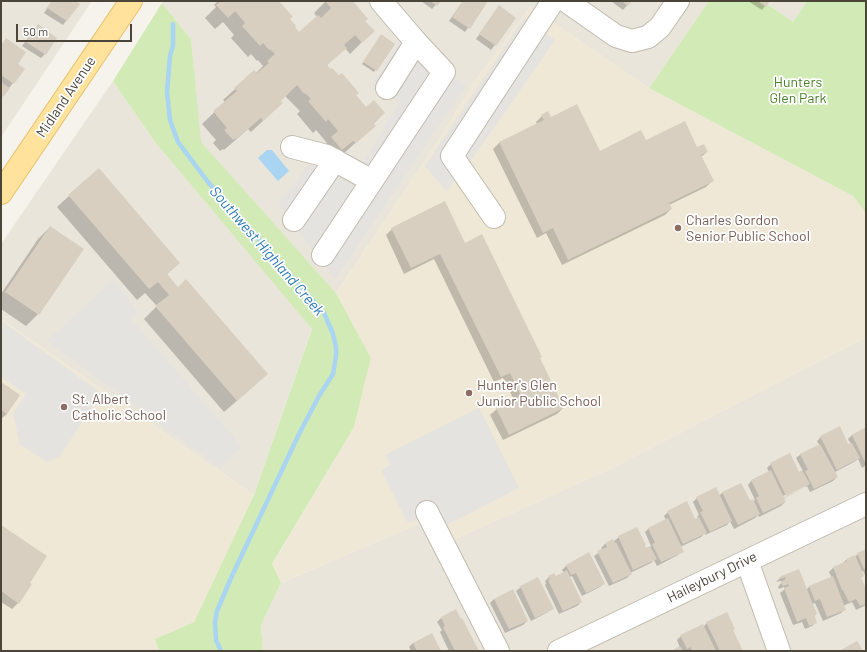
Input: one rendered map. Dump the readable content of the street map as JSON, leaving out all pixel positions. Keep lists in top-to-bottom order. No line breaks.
{"streets":{"main road":["Midland Avenue"],"street":["Haileybury Drive"]},"water":["Southwest Highland Creek"],"parks":["Hunters Glen Park"],"places":["Charles Gordon Senior Public School","Hunter's Glen Junior Public School","St. Albert Catholic School"],"scale_bar":"50 m"}
